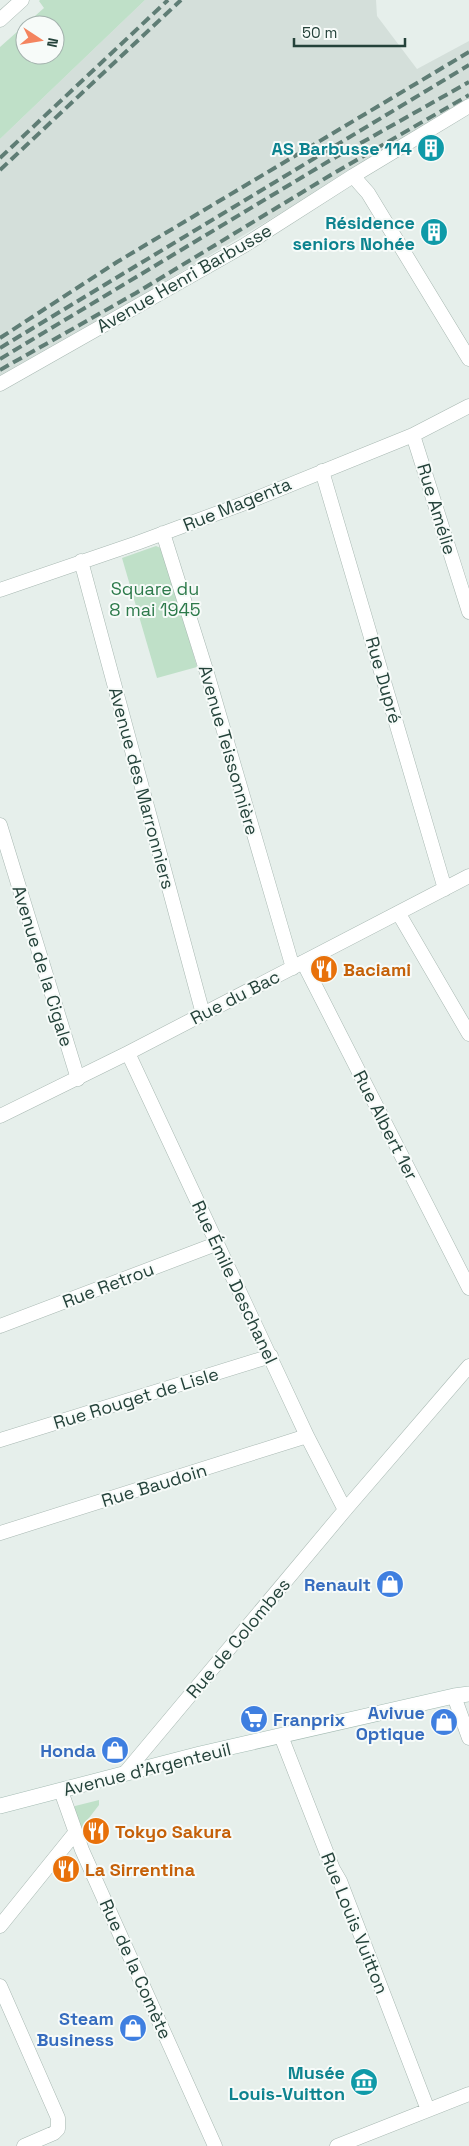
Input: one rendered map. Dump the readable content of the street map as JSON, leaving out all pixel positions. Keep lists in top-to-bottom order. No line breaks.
{"streets":{"main road":["Avenue d'Argenteuil"],"street":["Avenue Henri Barbusse","Rue Magenta","Rue Amélie","Rue Dupré","Avenue Teissonnière","Avenue des Marronniers","Avenue de la Cigale","Rue du Bac","Rue Albert 1er","Rue Émile Deschanel","Rue Retrou","Rue Rouget de Lisle","Rue Baudoin","Rue de Colombes","Rue Louis Vuitton","Rue de la Comète"]},"crossings":[["Rue Magenta","Rue Amélie"],["Rue Magenta","Rue Dupré"],["Rue Magenta","Avenue Teissonnière"],["Rue Magenta","Avenue des Marronniers"],["Rue Dupré","Rue du Bac"],["Avenue Teissonnière","Rue du Bac"],["Avenue Teissonnière","Rue Albert 1er"],["Avenue des Marronniers","Rue du Bac"],["Avenue de la Cigale","Rue du Bac"],["Rue du Bac","Rue Albert 1er"],["Rue du Bac","Rue Émile Deschanel"],["Rue Émile Deschanel","Rue Retrou"],["Rue Émile Deschanel","Rue Rouget de Lisle"],["Rue Émile Deschanel","Rue Baudoin"],["Rue Émile Deschanel","Rue de Colombes"],["Rue de Colombes","Avenue d'Argenteuil"],["Avenue d'Argenteuil","Rue Louis Vuitton"],["Avenue d'Argenteuil","Rue de la Comète"]],"parks":["Square du 8 mai 1945"],"places":{"building":["AS Barbusse 114","Résidence seniors Nohée"],"restaurant":["Baciami","Tokyo Sakura","La Sirrentina"],"shop":["Renault","Avivue Optique","Honda","Steam Business"],"supermarket":["Franprix"],"museum":["Musée Louis-Vuitton"]},"scale_bar":"50 m","north":"right"}
